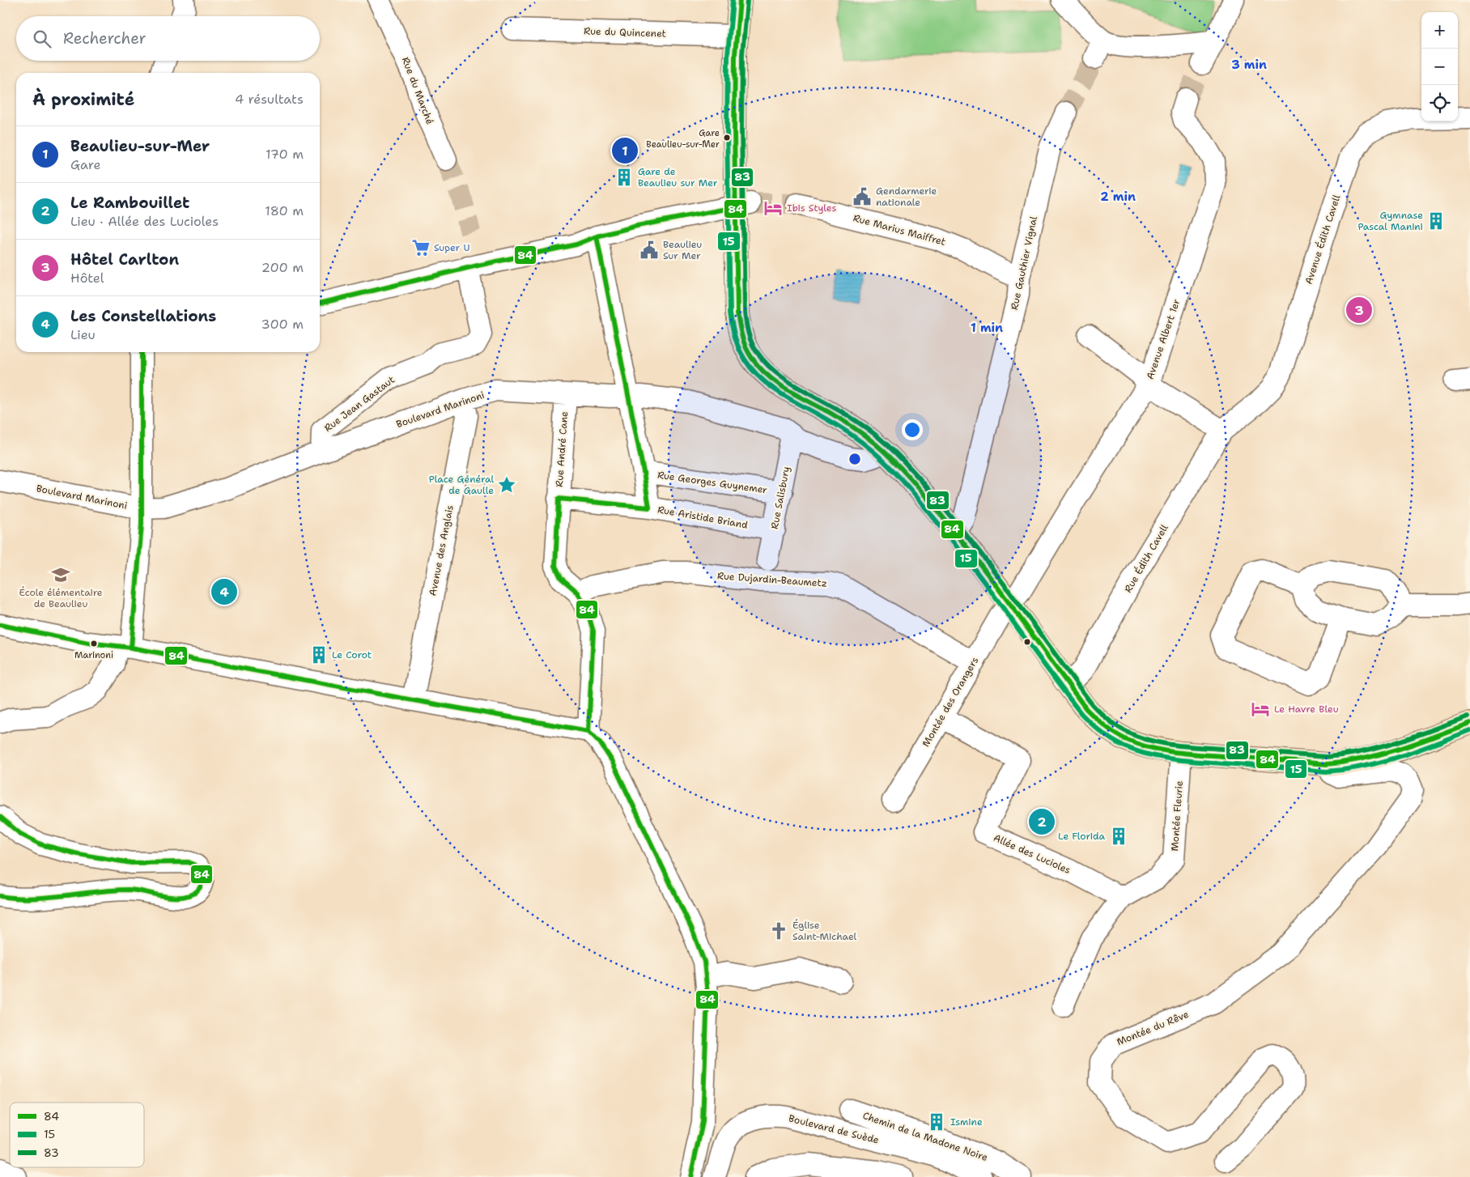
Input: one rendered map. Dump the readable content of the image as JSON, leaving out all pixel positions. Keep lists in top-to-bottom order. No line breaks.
{"streets":{"street":["Rue du Quincenet","Rue du Marché","Rue Marius Maiffret","Avenue Édith Cavell","Rue Gauthier Vignal","Avenue Albert 1er","Rue Jean Gastaut","Boulevard Marinoni","Rue André Cane","Rue Georges Guynemer","Rue Salisbury","Rue Aristide Briand","Avenue des Anglais","Rue Édith Cavell","Rue Dujardin-Beaumetz","Montée des Orangers","Montée Fleurie","Allée des Lucioles","Montée du Rêve","Boulevard de Suède","Chemin de la Madone Noire"]},"crossings":[["Rue Marius Maiffret","Rue Gauthier Vignal"],["Avenue Édith Cavell","Rue Édith Cavell"],["Avenue Albert 1er","Montée des Orangers"],["Rue Jean Gastaut","Boulevard Marinoni"],["Boulevard Marinoni","Rue André Cane"],["Boulevard Marinoni","Rue Salisbury"],["Boulevard Marinoni","Avenue des Anglais"],["Rue André Cane","Rue Aristide Briand"],["Rue André Cane","Rue Dujardin-Beaumetz"],["Rue Georges Guynemer","Rue Salisbury"],["Rue Salisbury","Rue Aristide Briand"],["Rue Dujardin-Beaumetz","Montée des Orangers"],["Montée des Orangers","Allée des Lucioles"],["Montée Fleurie","Allée des Lucioles"]],"places":{"other":["Gare Beaulieu-sur-Mer","Marinoni"],"building":["Gare de Beaulieu sur Mer","Gymnase Pascal Manini","Le Corot","Le Florida","Ismine"],"public building":["Gendarmerie nationale","Beaulieu Sur Mer"],"hotel":["Ibis Styles","Le Havre Bleu"],"supermarket":["Super U"],"place":["Place Général de Gaulle"],"school or university":["École élémentaire de Beaulieu"],"church":["Église Saint-Michael"]},"lines":["transit line 84","transit line 15","transit line 83"],"legend":["84","15","83"],"page":{"map_buttons":["+","−"],"search":"Rechercher","heading":["À proximité","4 résultats"],"list":[{"mark":"1","name":"Beaulieu-sur-Mer","note":"Gare","value":"170 m"},{"mark":"2","name":"Le Rambouillet","note":"Lieu · Allée des Lucioles","value":"180 m"},{"mark":"3","name":"Hôtel Carlton","note":"Hôtel","value":"200 m"},{"mark":"4","name":"Les Constellations","note":"Lieu","value":"300 m"}],"pins":["1","3","4","2"]},"rings":["3 min","2 min","1 min"]}
